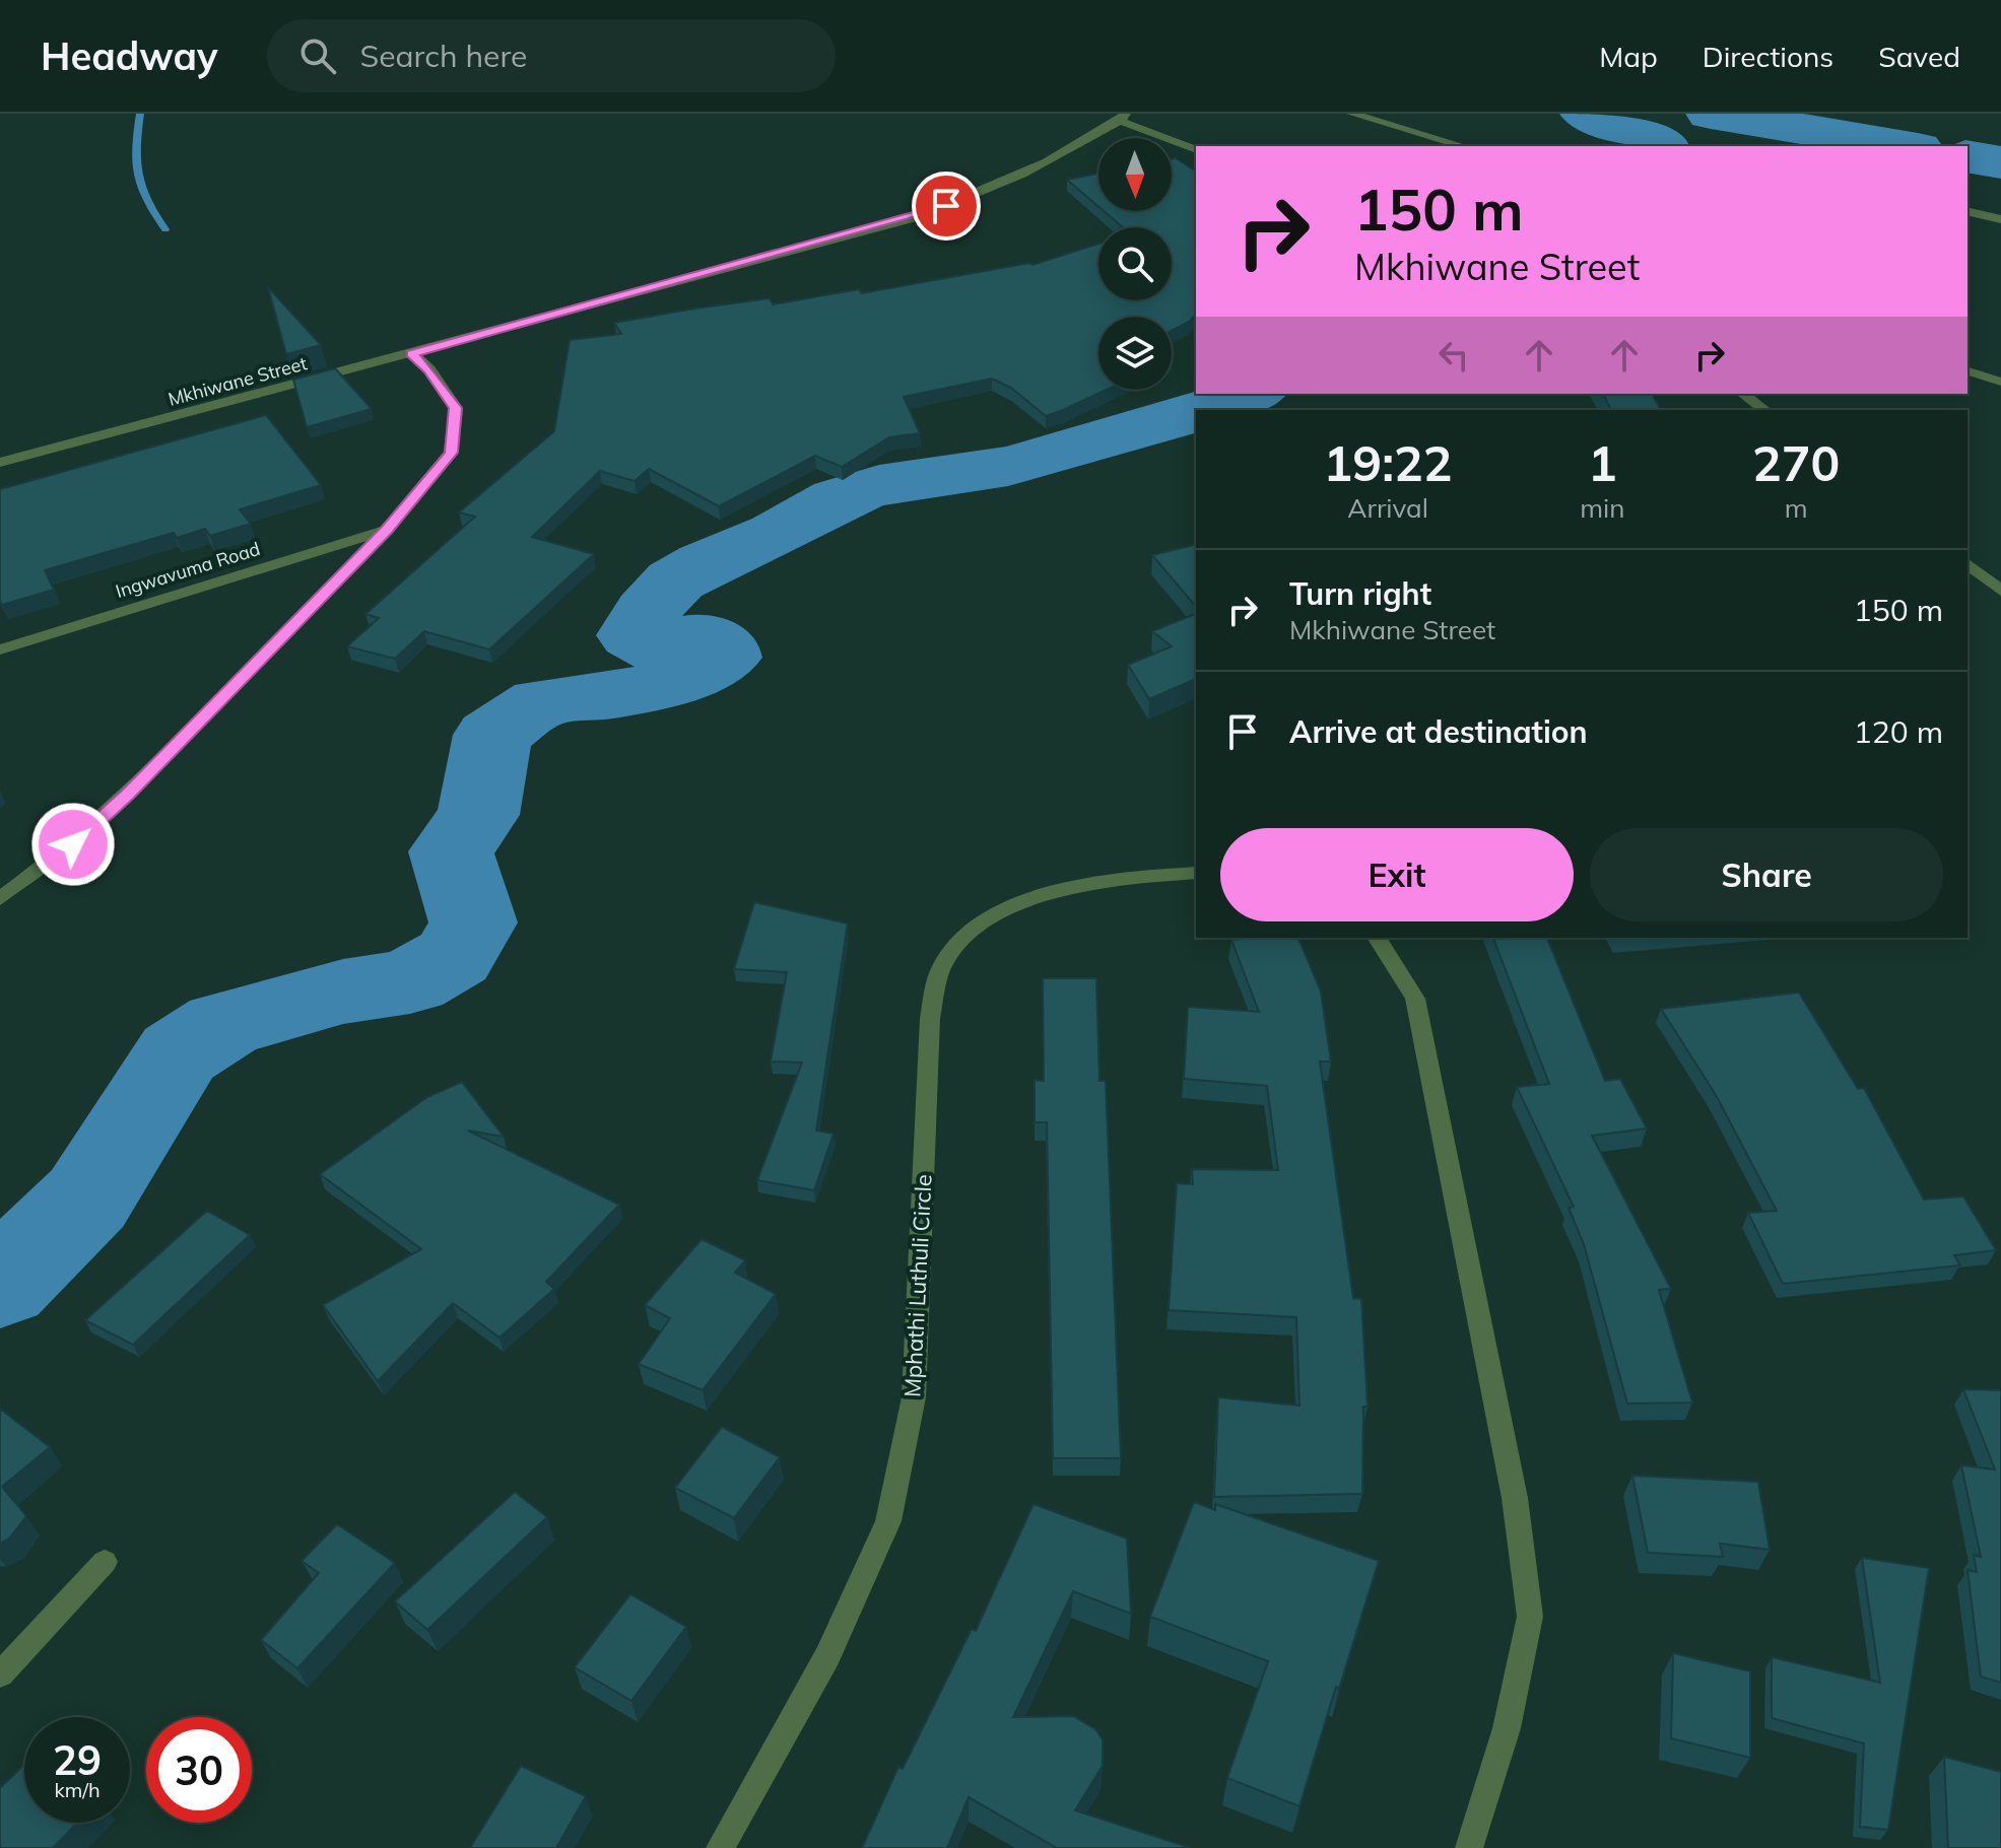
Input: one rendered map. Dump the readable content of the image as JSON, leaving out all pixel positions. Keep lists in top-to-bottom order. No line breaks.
{"streets":{"street":["Mkhiwane Street","Ingwavuma Road","Mphathi Luthuli Circle"]},"north":"bottom","page":{"header":"Headway","search":"Search here","nav":["Map","Directions","Saved"],"turn":["150 m","Mkhiwane Street"],"eta":["19:22","Arrival","1","min","270","m"],"list":[{"name":"Turn right","note":"Mkhiwane Street","value":"150 m"},{"name":"Arrive at destination","value":"120 m"}],"buttons":["Exit","Share"],"speed":"29 km/h","limit":"30"}}
